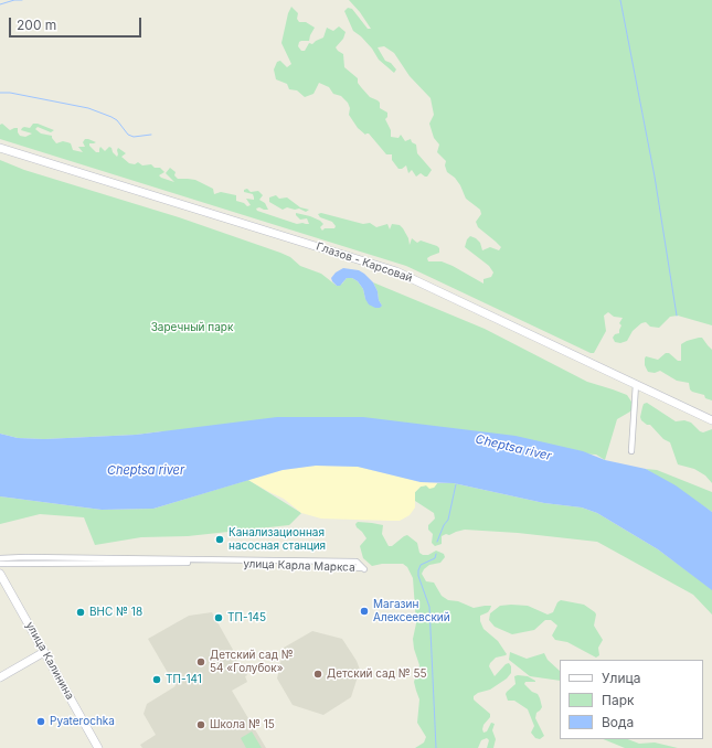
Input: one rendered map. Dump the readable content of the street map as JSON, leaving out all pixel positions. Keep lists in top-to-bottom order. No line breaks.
{"streets":{"main road":["Глазов - Карсовай","улица Калинина"],"street":["улица Карла Маркса"]},"water":["Cheptsa river"],"parks":["Заречный парк"],"places":["Канализационная насосная станция","Магазин Алексеевский","ВНС № 18","ТП-145","Детский сад № 54 «Голубок»","Детский сад № 55","ТП-141","Pyaterochka","Школа № 15"],"legend":["Улица","Парк","Вода"],"scale_bar":"200 m"}
